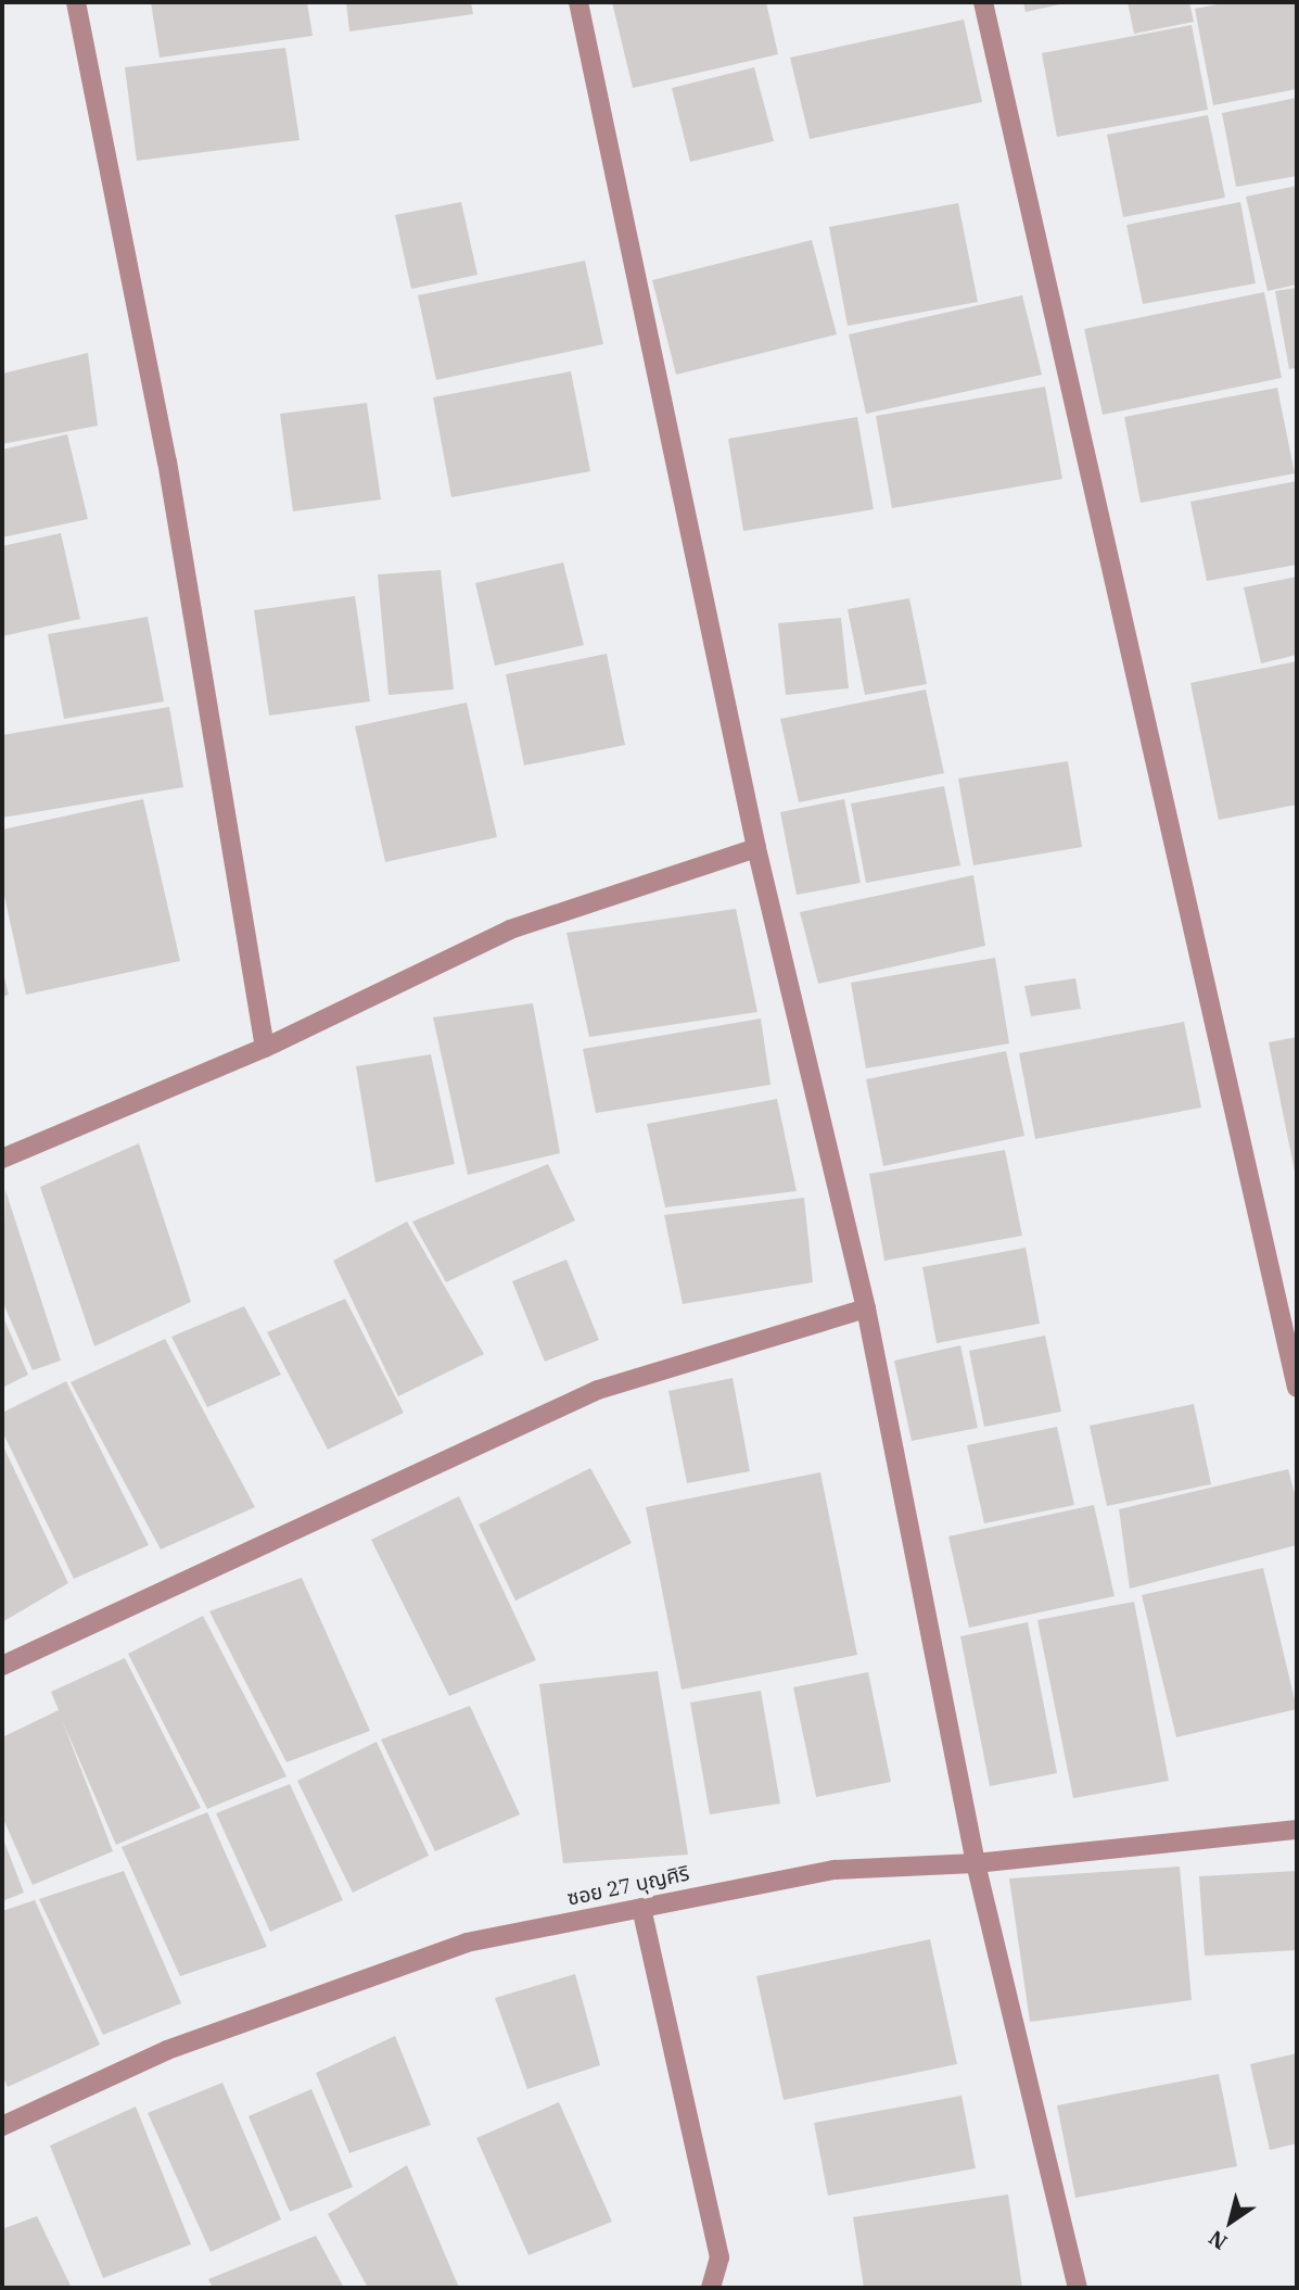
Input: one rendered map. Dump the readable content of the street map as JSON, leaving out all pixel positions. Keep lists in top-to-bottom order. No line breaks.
{"streets":{"street":["ซอย 27 บุญศิริ"]},"north":"bottom left"}
